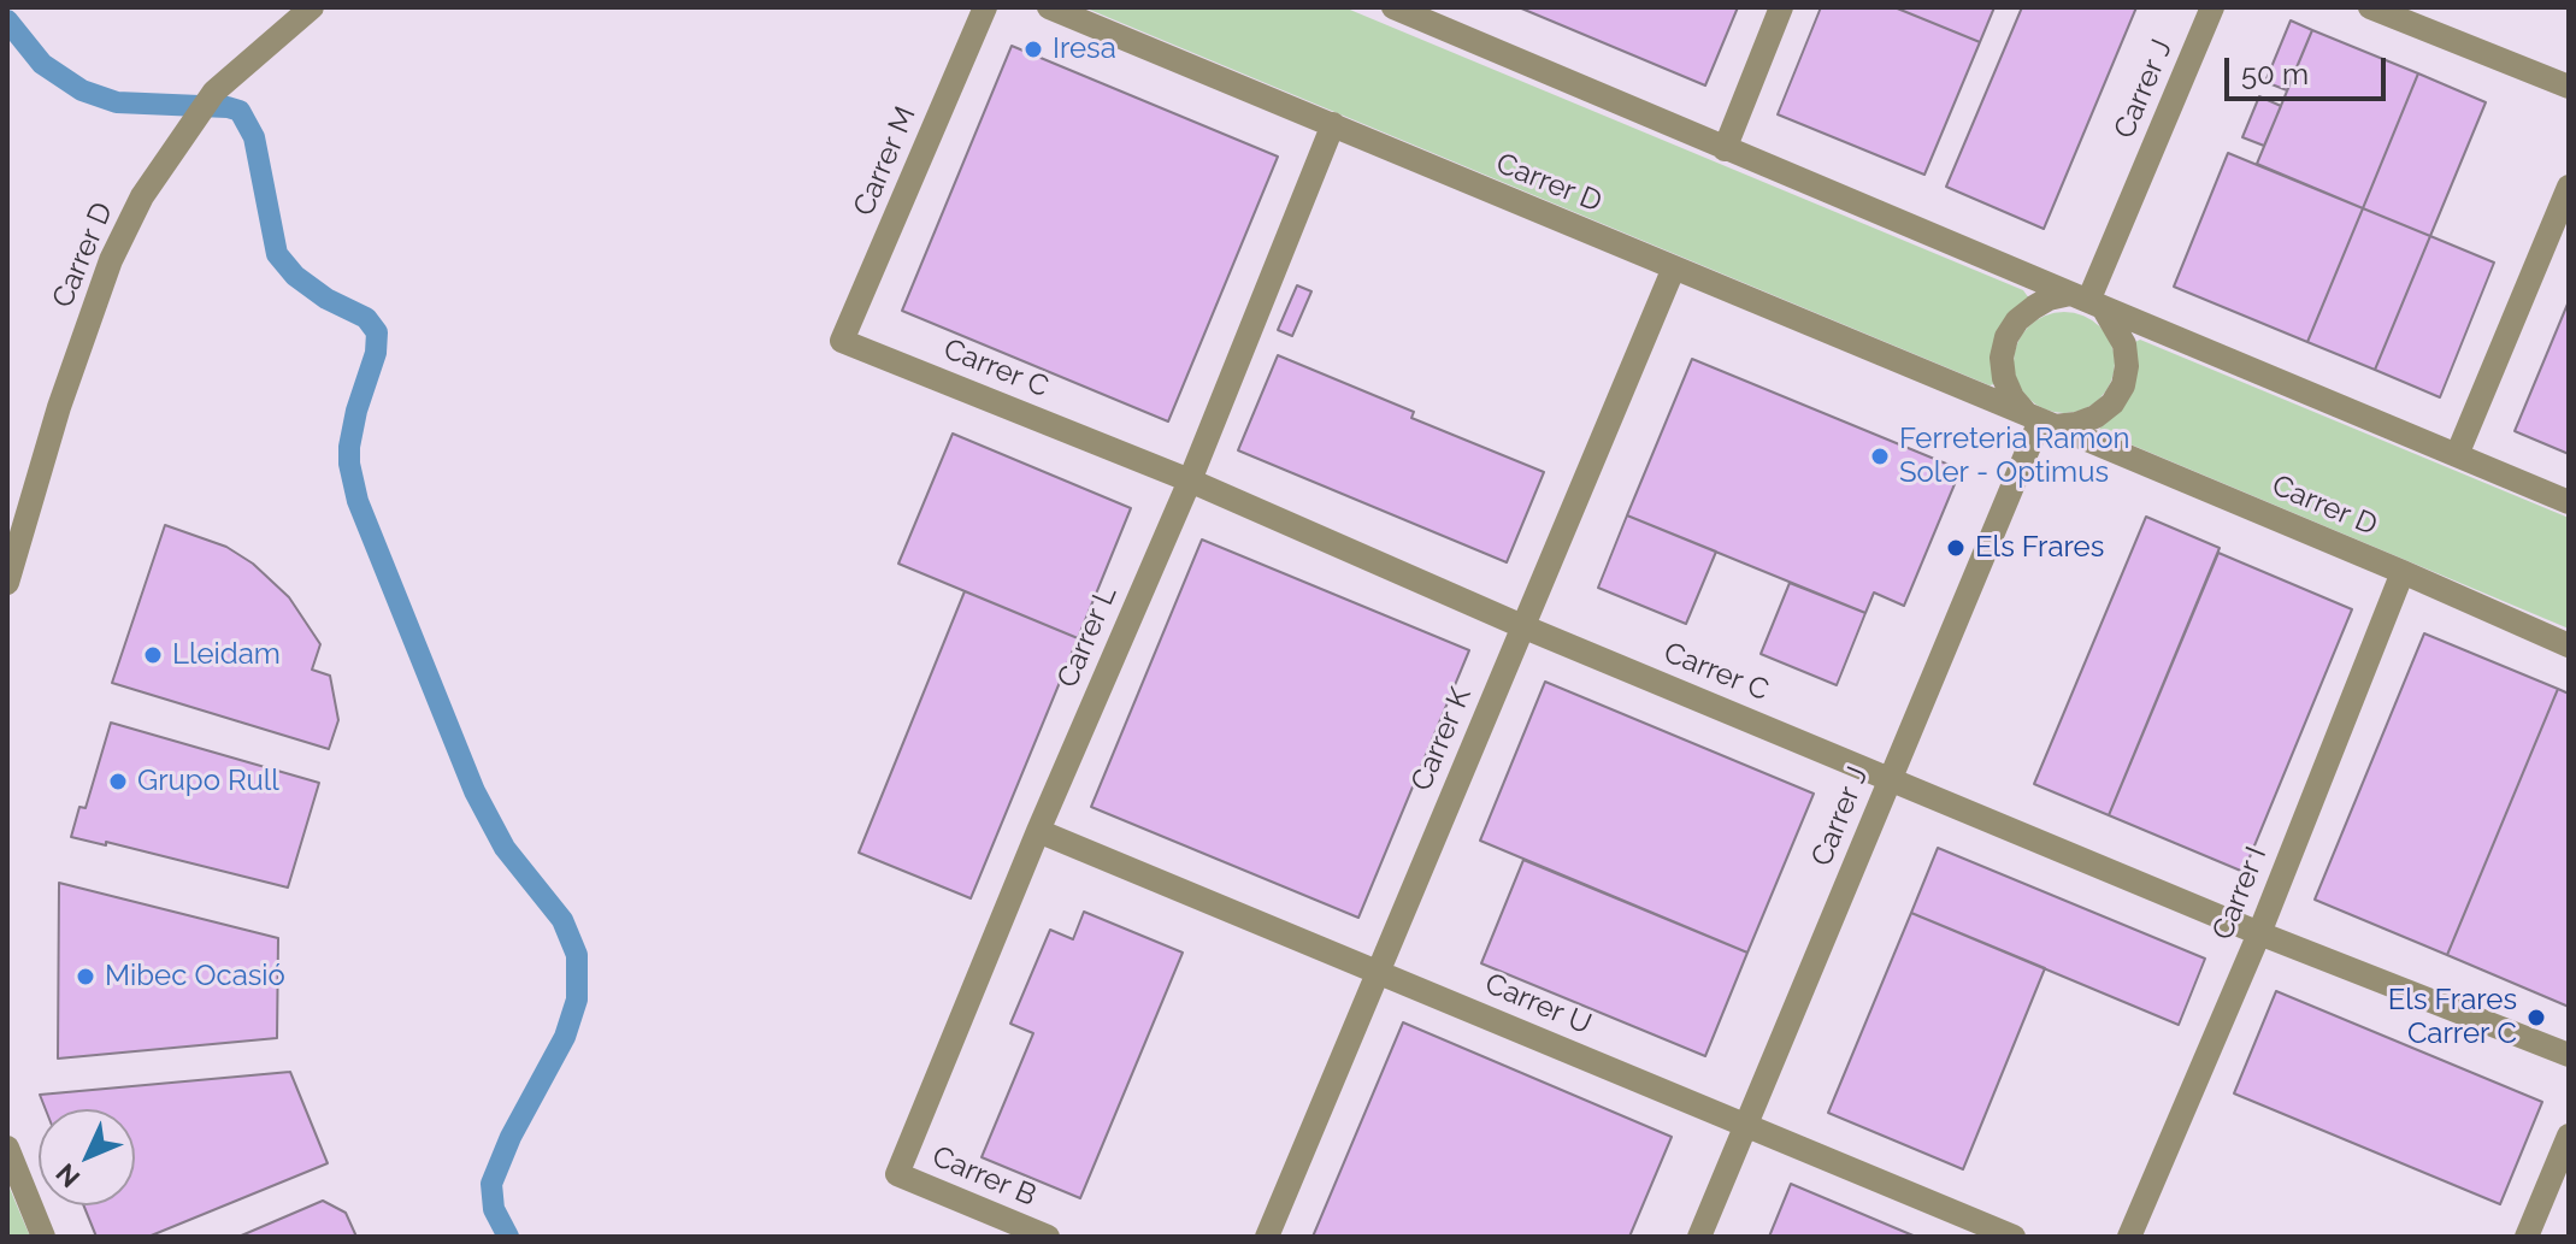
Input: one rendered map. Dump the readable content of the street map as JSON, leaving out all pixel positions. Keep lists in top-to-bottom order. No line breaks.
{"streets":{"street":["Carrer J","Carrer M","Carrer D","Carrer C","Carrer L","Carrer K","Carrer I","Carrer U","Carrer B"]},"crossings":[["Carrer J","Carrer D"],["Carrer J","Carrer C"],["Carrer J","Carrer U"],["Carrer M","Carrer C"],["Carrer D","Carrer L"],["Carrer D","Carrer K"],["Carrer D","Carrer I"],["Carrer C","Carrer L"],["Carrer C","Carrer K"],["Carrer C","Carrer I"],["Carrer L","Carrer U"],["Carrer L","Carrer B"],["Carrer K","Carrer U"]],"places":["Iresa","Ferreteria Ramon Soler - Optimus","Els Frares","Lleidam","Grupo Rull","Mibec Ocasió","Els Frares Carrer C"],"scale_bar":"50 m","north":"bottom left"}
